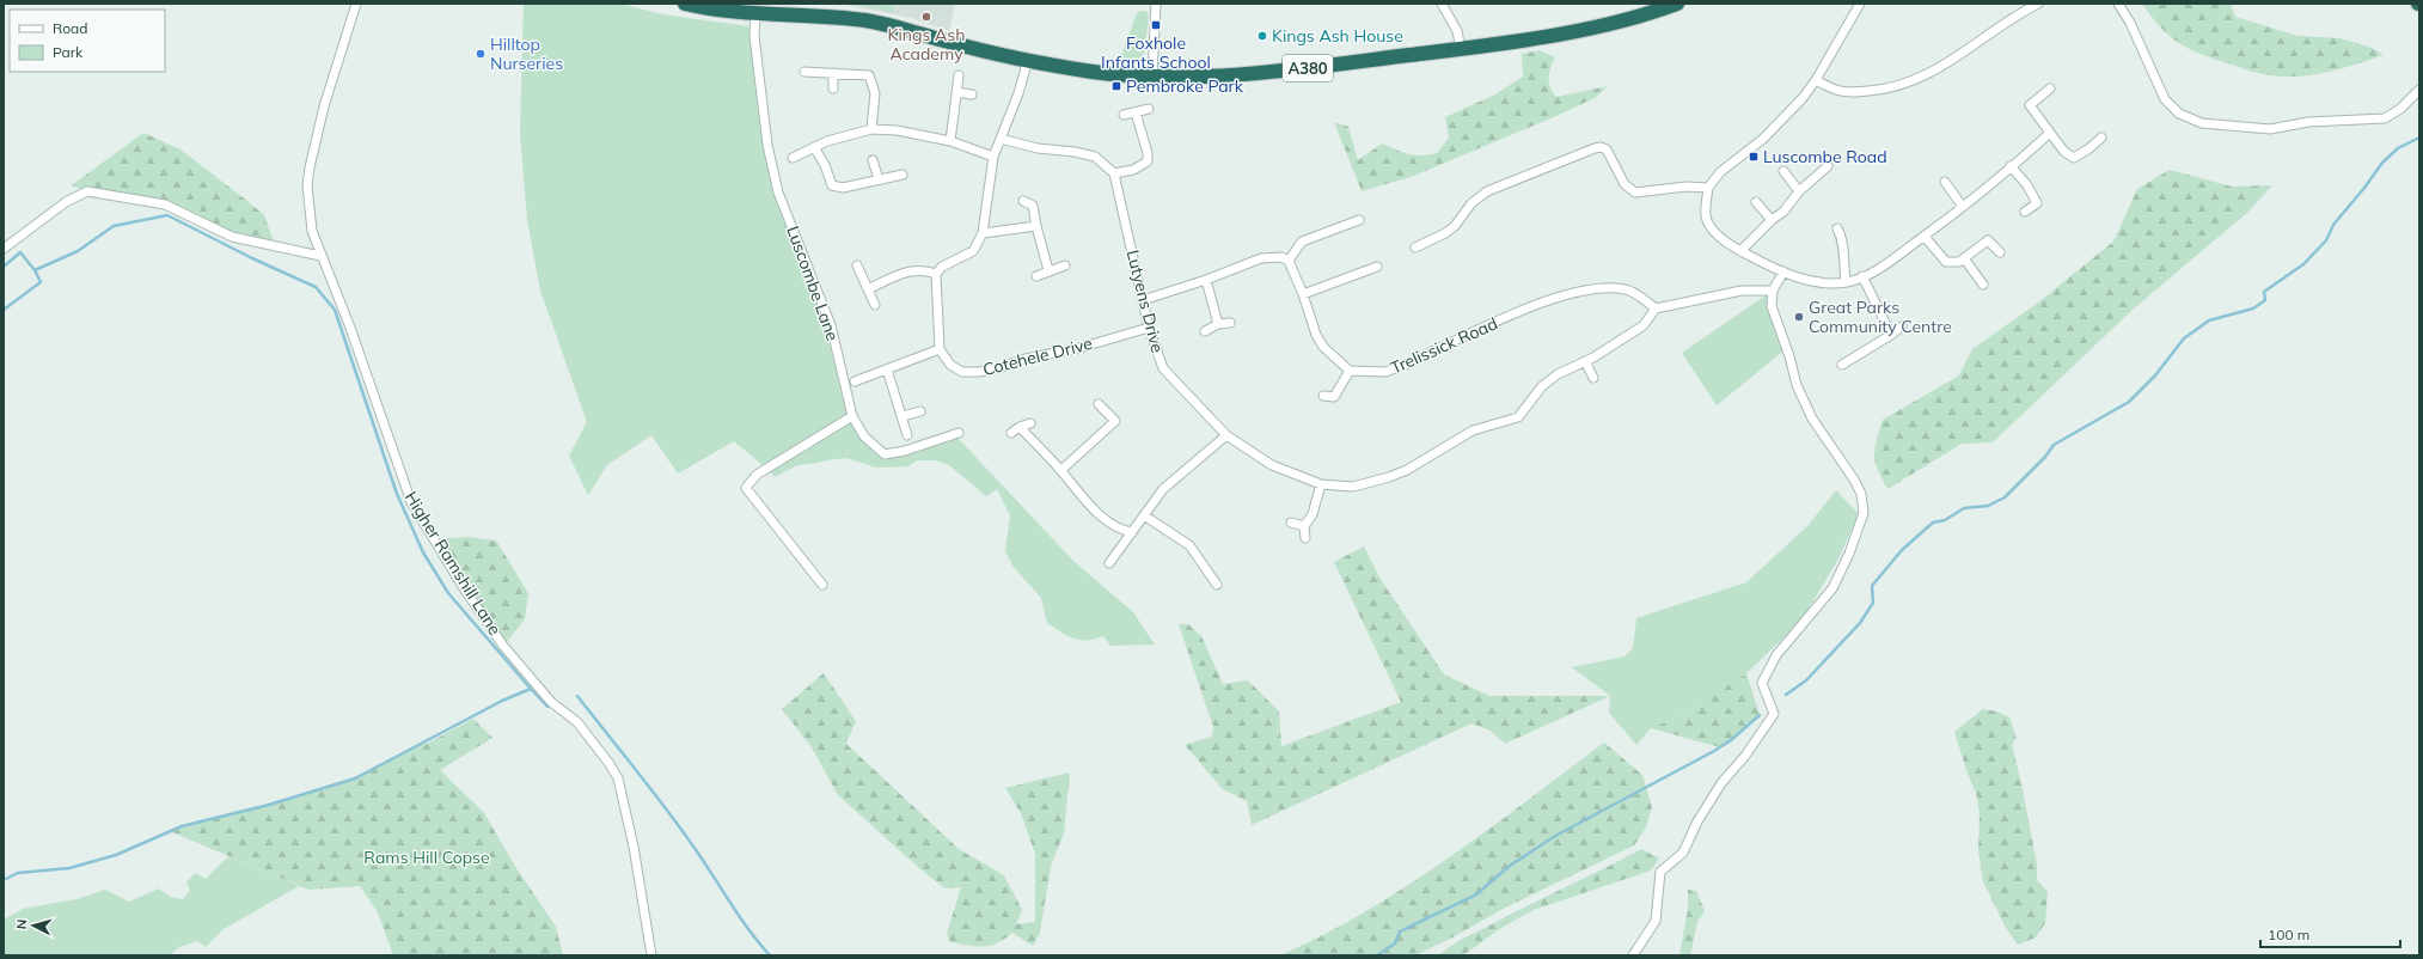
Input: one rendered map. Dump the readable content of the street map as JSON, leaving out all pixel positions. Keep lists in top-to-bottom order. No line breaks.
{"streets":{"highway":["A380"],"street":["Luscombe Lane","Lutyens Drive","Trelissick Road","Cotehele Drive","Higher Ramshill Lane"]},"crossings":[["A380","Luscombe Lane"],["Lutyens Drive","Trelissick Road"],["Lutyens Drive","Cotehele Drive"]],"parks":["Rams Hill Copse"],"places":{"other":["Kings Ash Academy","Kings Ash House","Hilltop Nurseries","Great Parks Community Centre"],"transit":["Foxhole Infants School","Pembroke Park","Luscombe Road"]},"legend":["Road","Park"],"scale_bar":"100 m","north":"left"}
